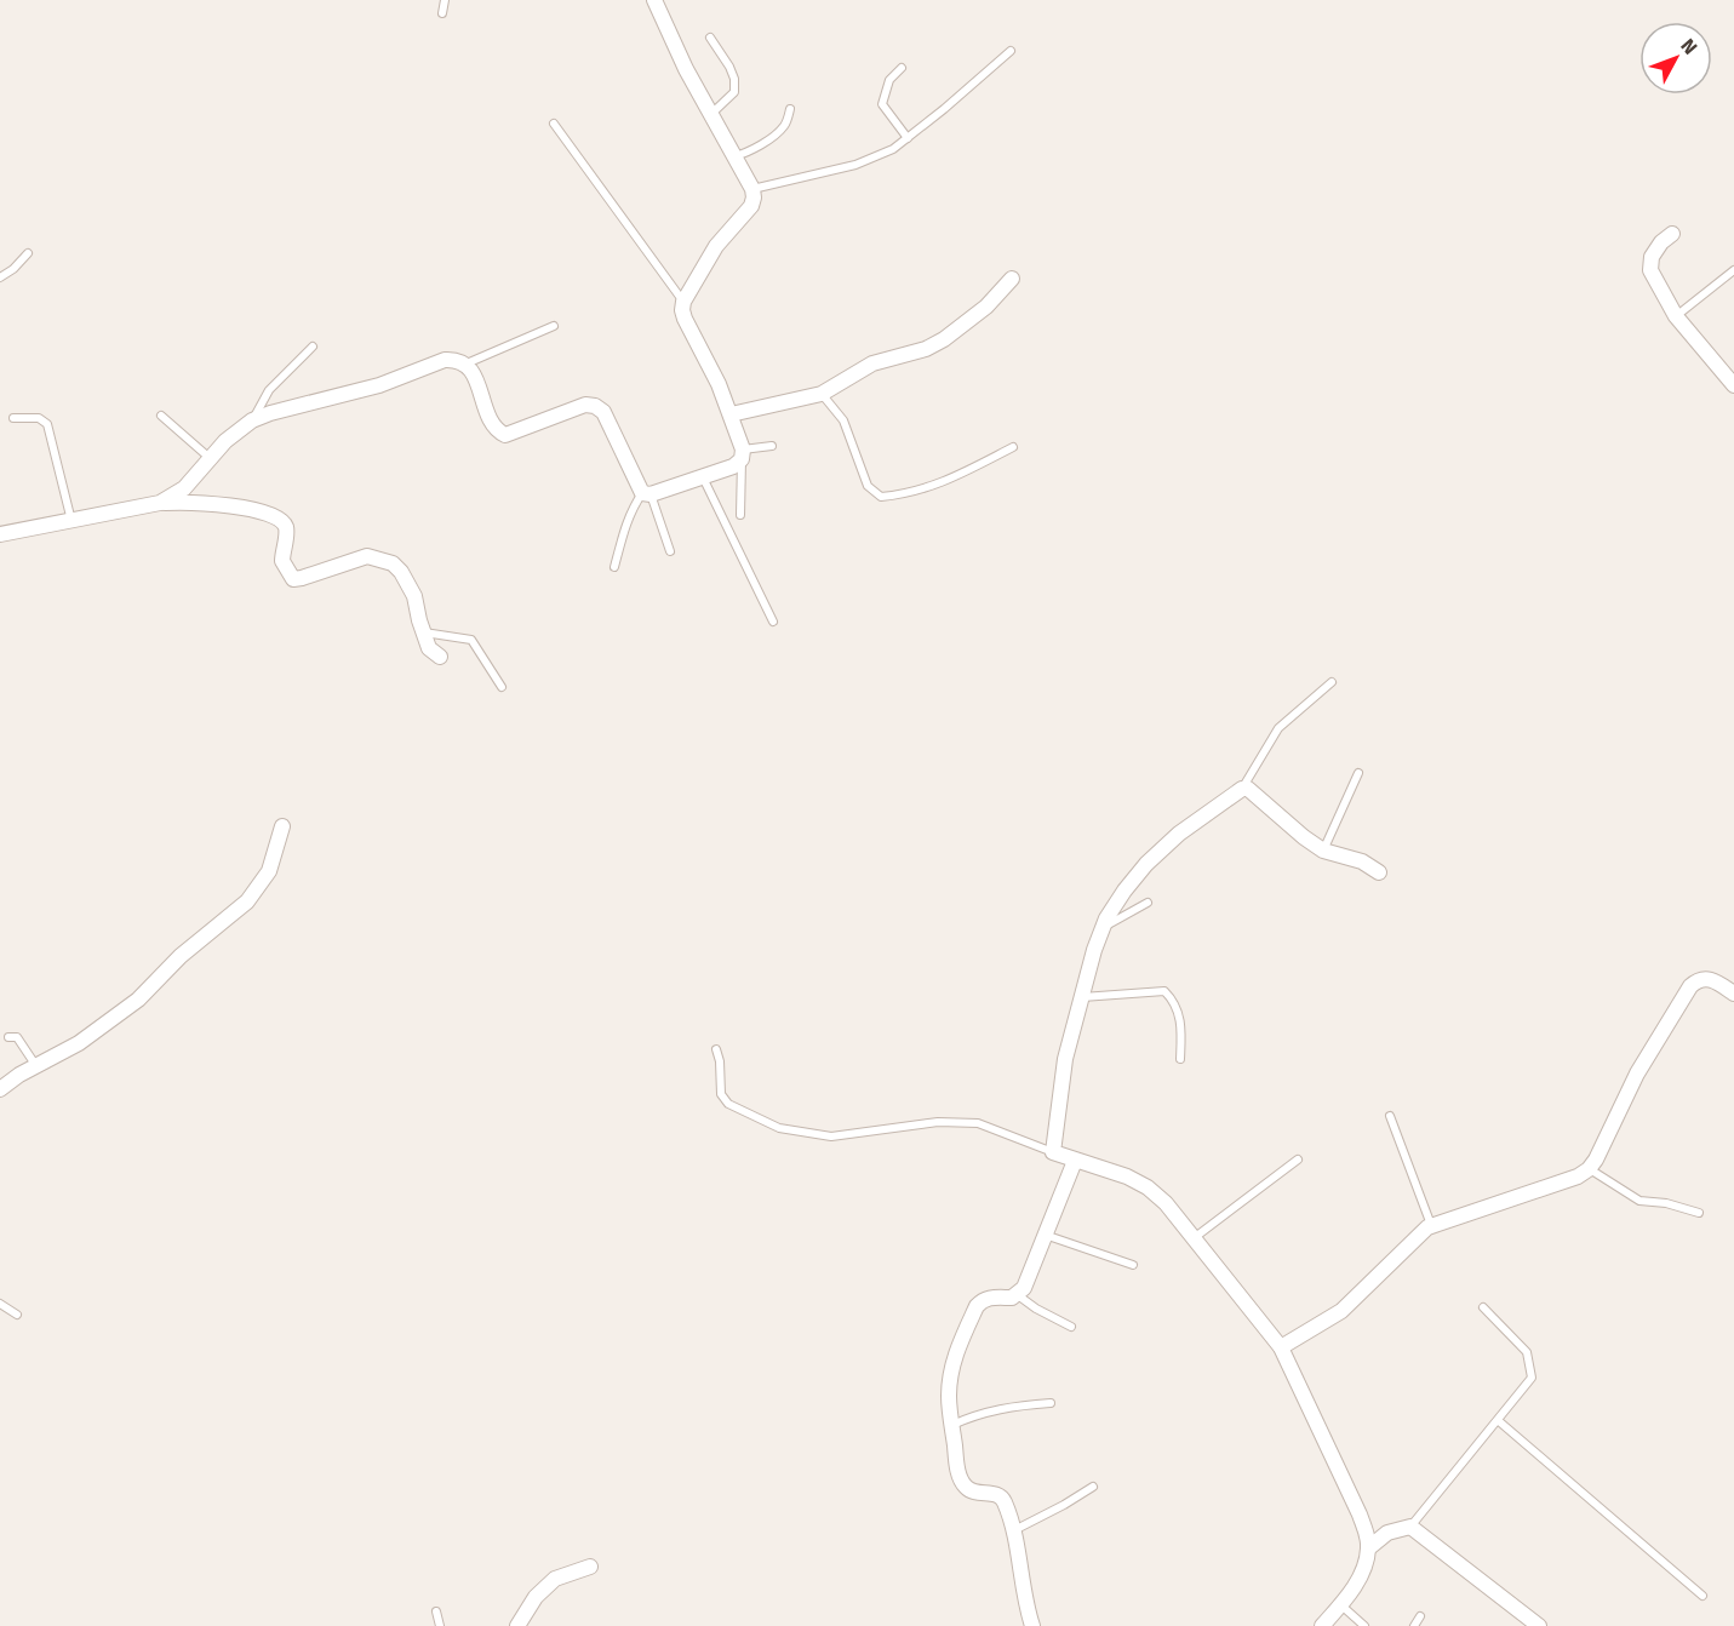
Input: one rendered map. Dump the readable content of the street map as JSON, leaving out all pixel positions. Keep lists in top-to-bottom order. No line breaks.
{"north":"top right"}
